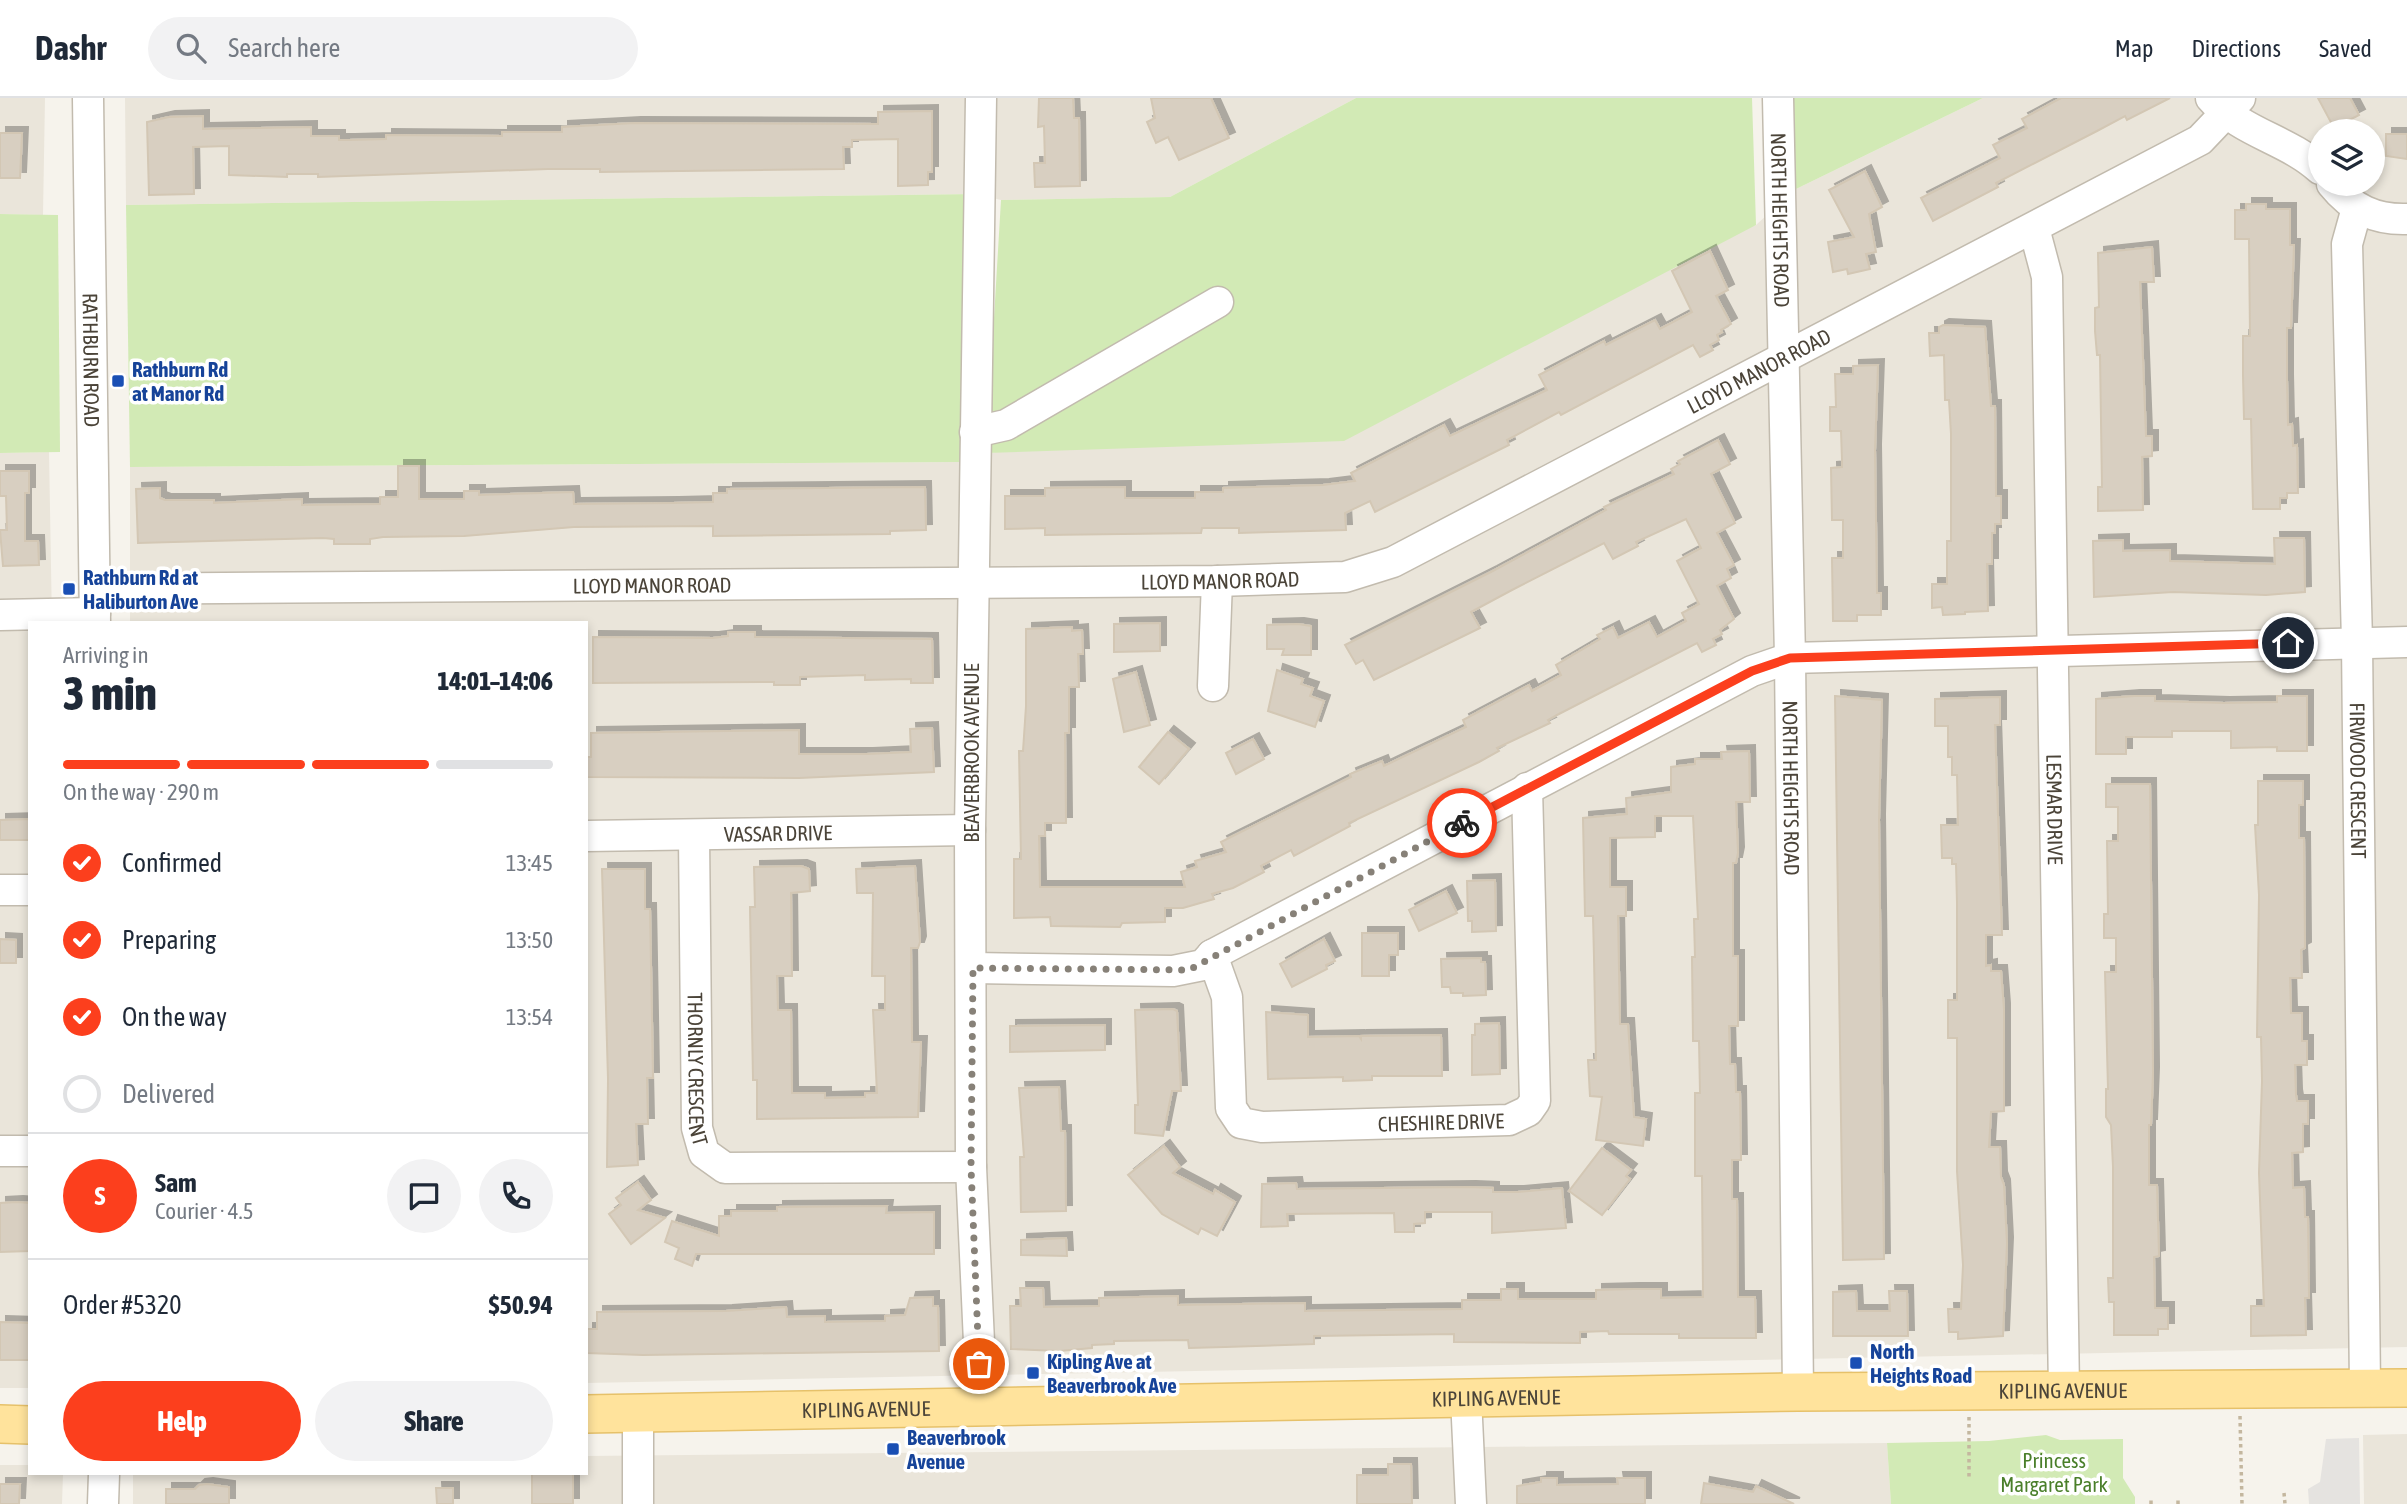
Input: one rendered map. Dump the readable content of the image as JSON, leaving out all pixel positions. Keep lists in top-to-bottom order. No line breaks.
{"streets":{"main road":["KIPLING AVENUE"],"street":["NORTH HEIGHTS ROAD","RATHBURN ROAD","LLOYD MANOR ROAD","BEAVERBROOK AVENUE","FIRWOOD CRESCENT","LESMAR DRIVE","VASSAR DRIVE","THORNLY CRESCENT","CHESHIRE DRIVE"]},"crossings":[["NORTH HEIGHTS ROAD","LLOYD MANOR ROAD"],["NORTH HEIGHTS ROAD","KIPLING AVENUE"],["RATHBURN ROAD","LLOYD MANOR ROAD"],["LLOYD MANOR ROAD","BEAVERBROOK AVENUE"],["LLOYD MANOR ROAD","LESMAR DRIVE"],["BEAVERBROOK AVENUE","VASSAR DRIVE"],["BEAVERBROOK AVENUE","THORNLY CRESCENT"],["BEAVERBROOK AVENUE","KIPLING AVENUE"],["FIRWOOD CRESCENT","KIPLING AVENUE"],["LESMAR DRIVE","KIPLING AVENUE"],["VASSAR DRIVE","THORNLY CRESCENT"]],"parks":["Princess Margaret Park"],"places":{"transit":["Rathburn Rd at Manor Rd","Rathburn Rd at Haliburton Ave","North Heights Road","Kipling Ave at Beaverbrook Ave","Beaverbrook Avenue"]},"page":{"header":"Dashr","search":"Search here","nav":["Map","Directions","Saved"],"heading":["3 min","Arriving in","14:01–14:06"],"panel":["Sam","Courier · 4.5","Order #5320","$50.94"],"bar":"On the way · 290 m","list":[["Confirmed","13:45"],["Preparing","13:50"],["On the way","13:54"],"Delivered"],"round":"S","buttons":["Help","Share"]}}
